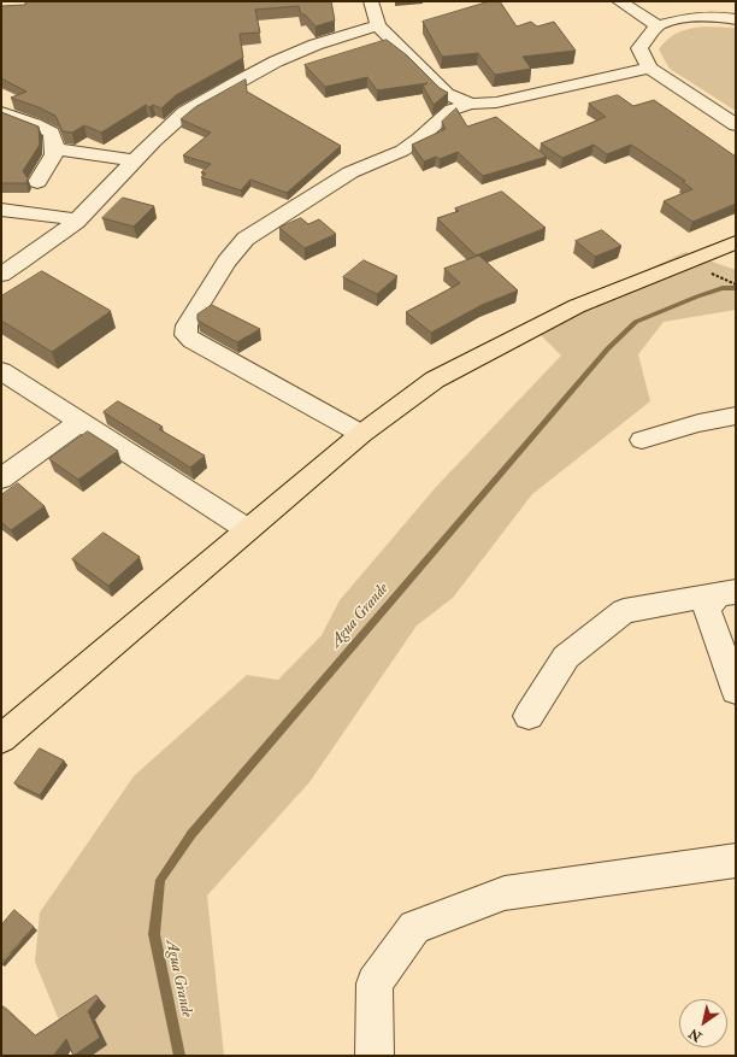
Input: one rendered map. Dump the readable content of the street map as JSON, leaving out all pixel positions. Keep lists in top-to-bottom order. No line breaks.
{"water":["Agua Grande"],"north":"bottom left"}
